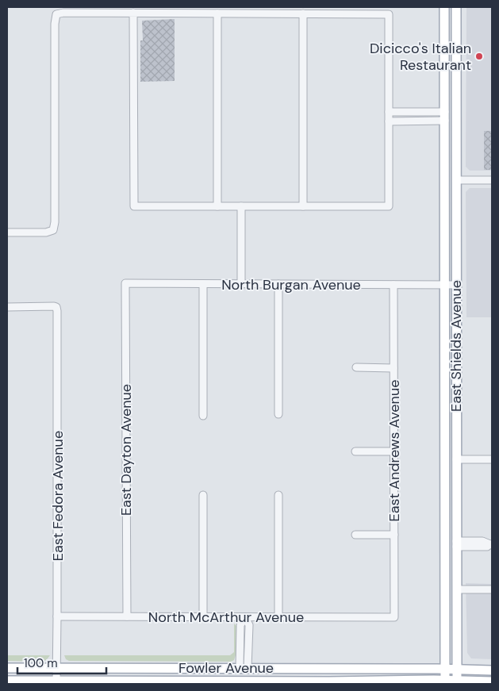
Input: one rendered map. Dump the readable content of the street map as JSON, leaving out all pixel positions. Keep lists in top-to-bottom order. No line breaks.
{"streets":{"main road":["East Shields Avenue","Fowler Avenue"],"street":["North Burgan Avenue","East Dayton Avenue","East Andrews Avenue","East Fedora Avenue","North McArthur Avenue"]},"crossings":[["North Burgan Avenue","East Shields Avenue"],["North Burgan Avenue","East Dayton Avenue"],["North Burgan Avenue","East Andrews Avenue"],["East Shields Avenue","Fowler Avenue"],["East Dayton Avenue","North McArthur Avenue"],["East Andrews Avenue","North McArthur Avenue"],["East Fedora Avenue","North McArthur Avenue"],["East Fedora Avenue","Fowler Avenue"]],"places":["Dicicco's Italian Restaurant"],"scale_bar":"100 m"}
